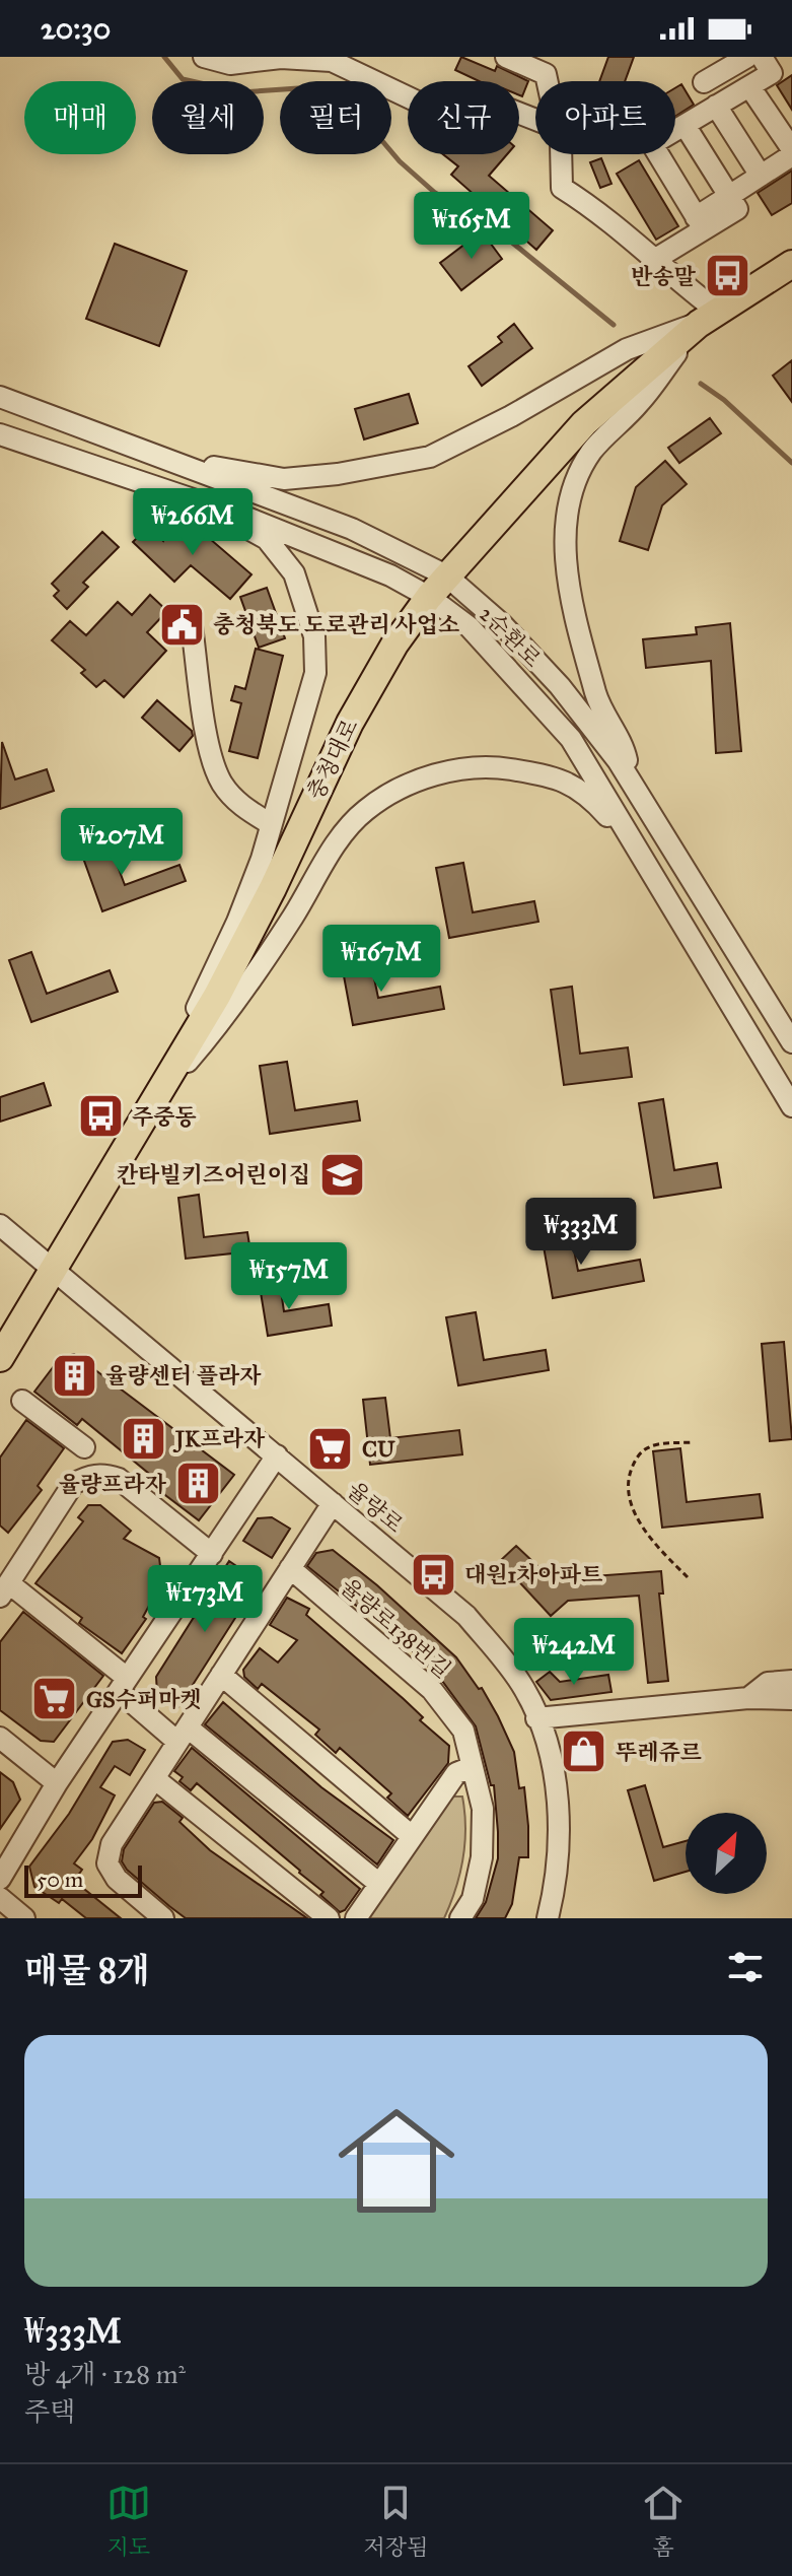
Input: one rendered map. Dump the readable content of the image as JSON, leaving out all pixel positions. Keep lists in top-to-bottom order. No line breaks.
{"streets":{"main road":["충청대로"],"street":["2순환로","율량로","율량로138번길"]},"crossings":[["2순환로","충청대로"],["충청대로","율량로"]],"places":{"bus stop":["반송말","주중동","대원1차아파트"],"public building":["충청북도 도로관리 사업소"],"school or university":["칸타빌키즈어린이집"],"building":["율량센터 플라자","JK프라자","율량프라자"],"supermarket":["CU","GS수퍼마켓"],"shop":["뚜레쥬르"]},"scale_bar":"50 m","north":"top right","page":{"status":"20:30","chip":["매매","월세","필터","신규","아파트"],"price":["₩165M","₩266M","₩207M","₩167M","₩333M","₩157M","₩173M","₩242M"],"scale":"50 m","heading":"매물 8개","list":[{"name":"₩333M","note":"방 4개 · 128 m² · 주택"}],"tabs":["지도","저장됨","홈"]}}
